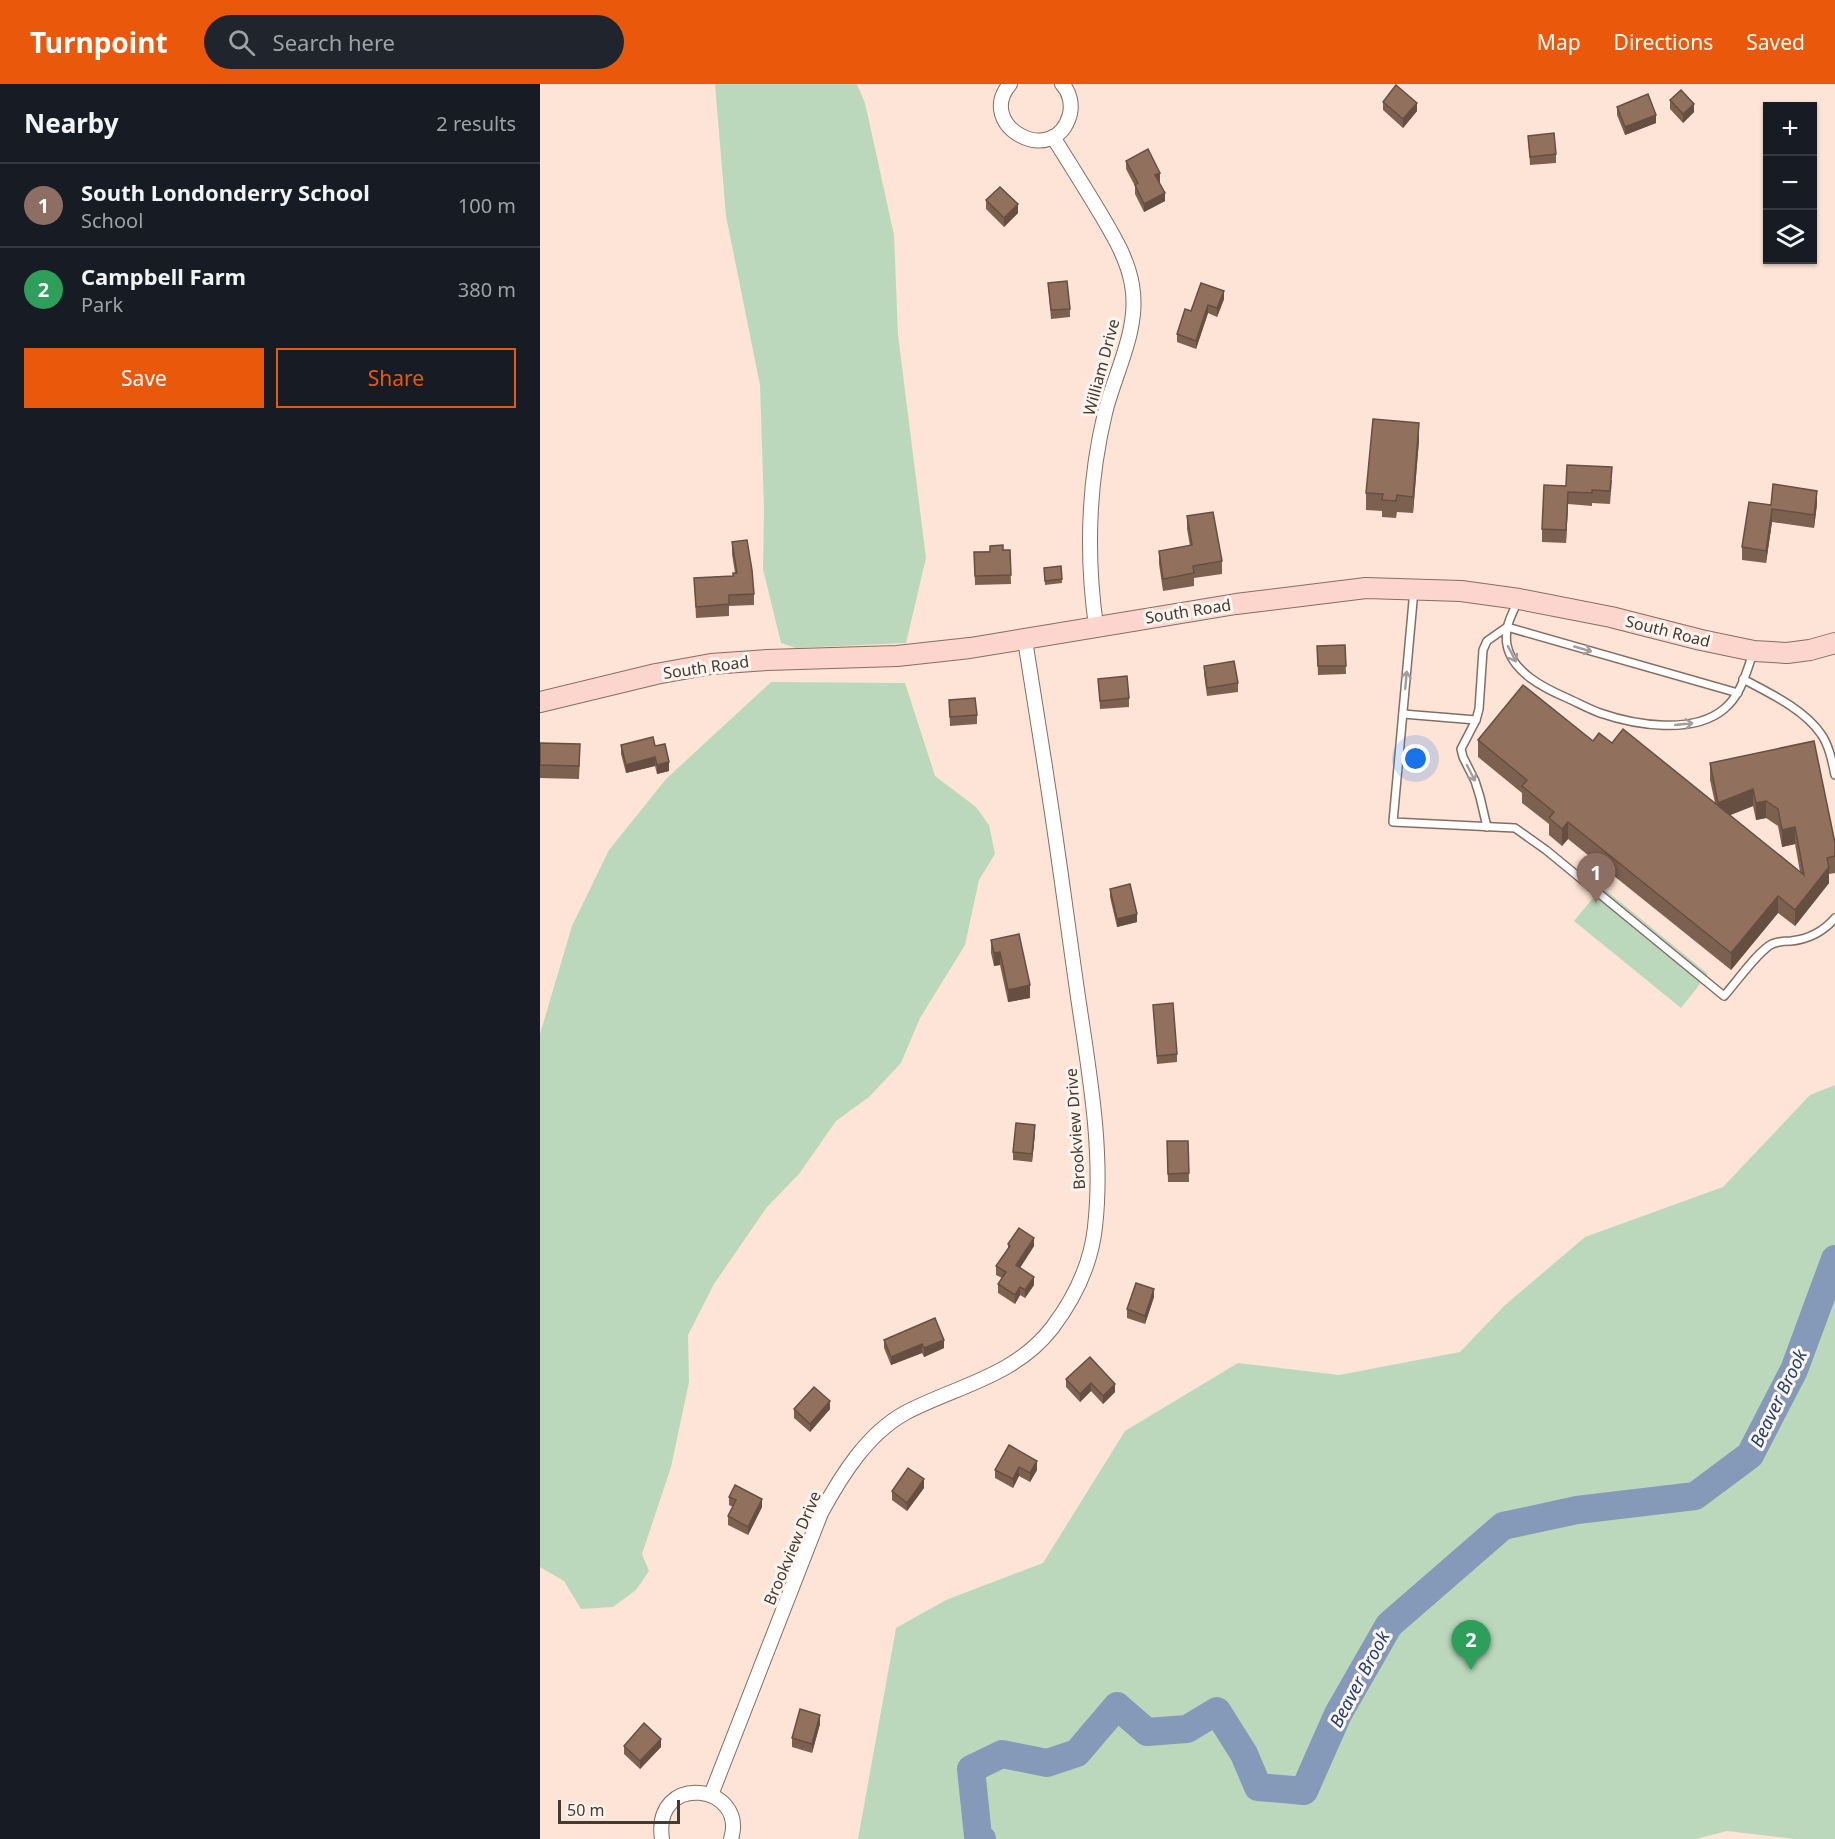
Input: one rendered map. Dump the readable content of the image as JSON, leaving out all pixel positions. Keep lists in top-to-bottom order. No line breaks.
{"streets":{"street":["William Drive","South Road","Brookview Drive"]},"crossings":[["William Drive","South Road"],["South Road","Brookview Drive"]],"water":["Beaver Brook"],"scale_bar":"50 m","page":{"header":"Turnpoint","search":"Search here","nav":["Map","Directions","Saved"],"heading":["Nearby","2 results"],"map_buttons":["+","−"],"list":[{"mark":"1","name":"South Londonderry School","note":"School","value":"100 m"},{"mark":"2","name":"Campbell Farm","note":"Park","value":"380 m"}],"buttons":["Save","Share"],"pins":["1","2"],"scale":"50 m"}}
